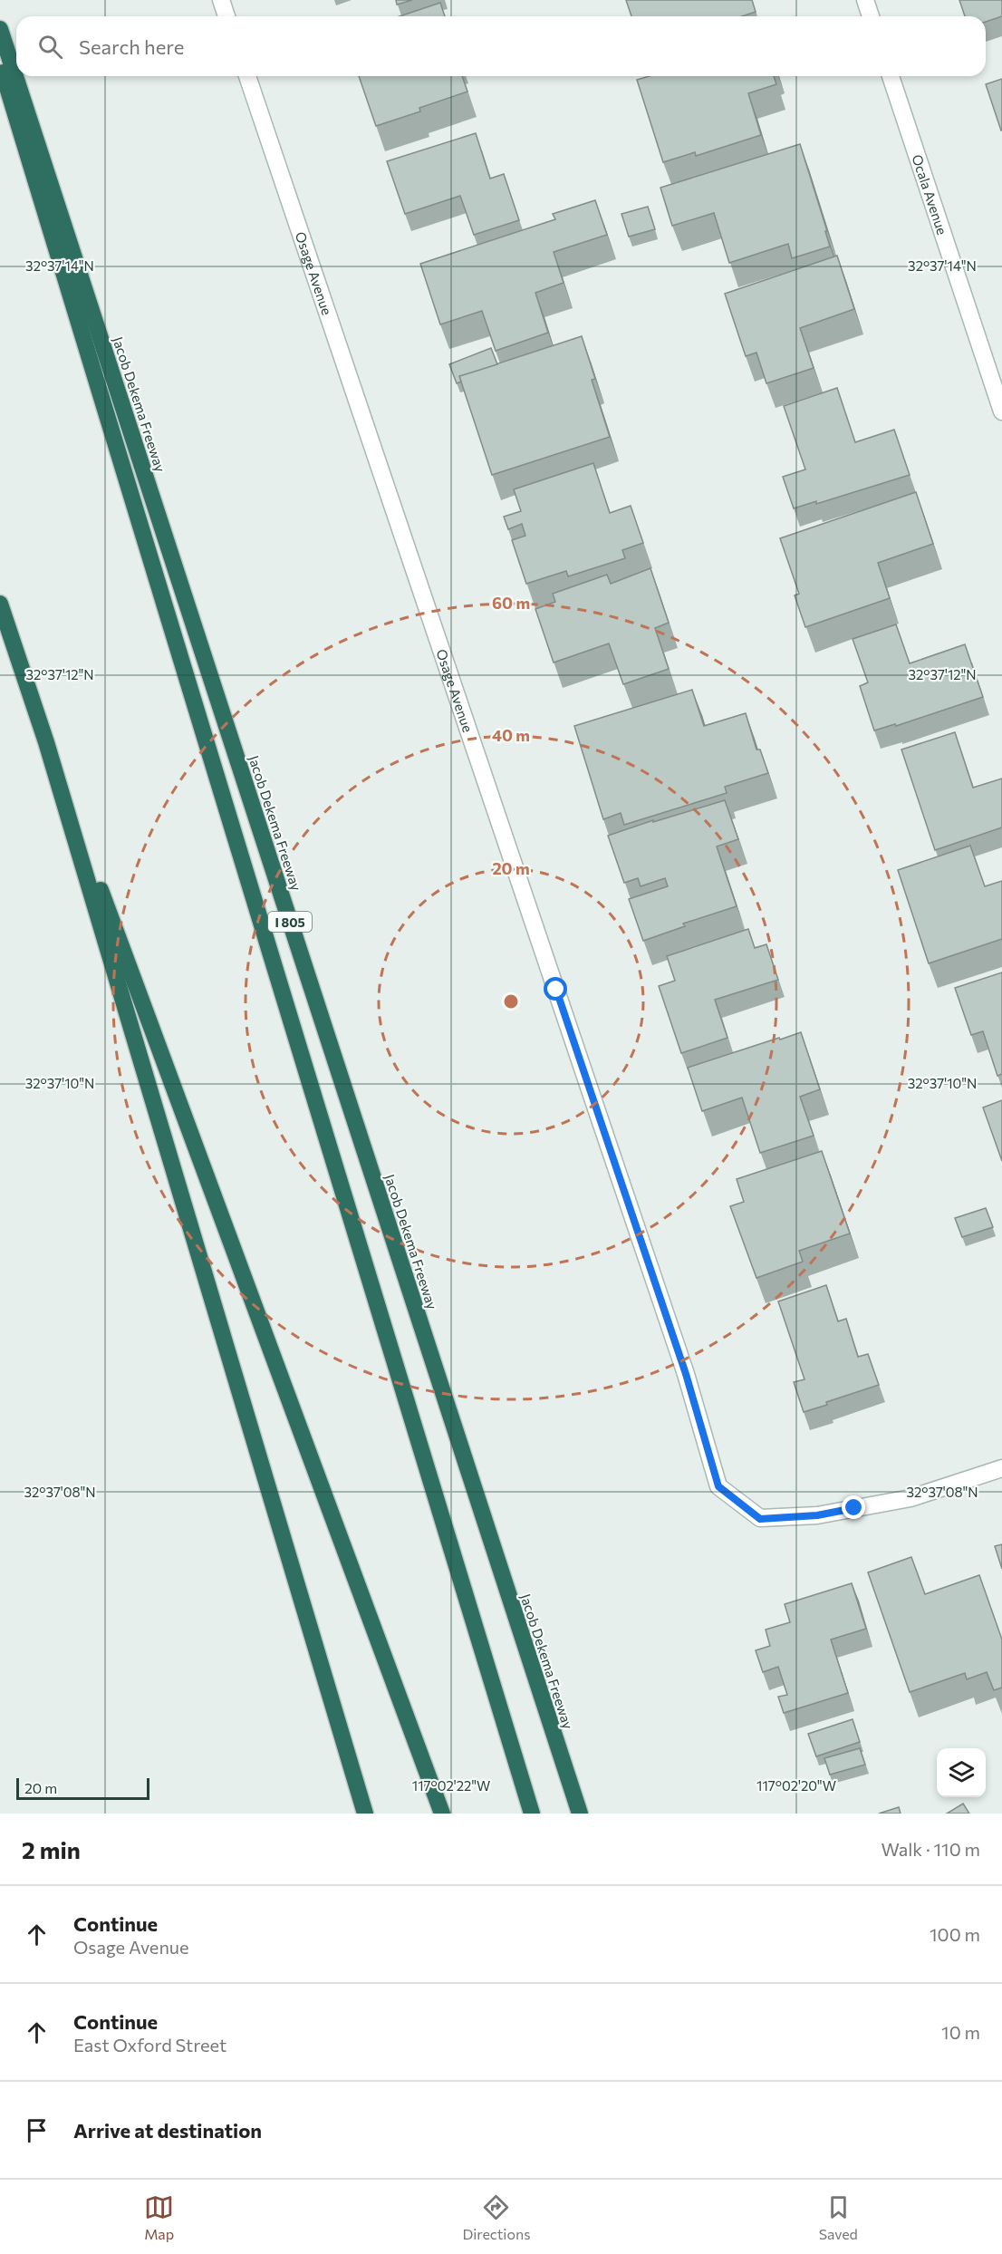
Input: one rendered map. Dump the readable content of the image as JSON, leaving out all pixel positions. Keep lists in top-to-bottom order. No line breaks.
{"streets":{"highway":["Jacob Dekema Freeway","I 805"],"street":["Ocala Avenue","Osage Avenue"]},"scale_bar":"20 m","page":{"search":"Search here","scale":"20 m","heading":["2 min","Walk · 110 m"],"list":[["Continue","Osage Avenue","100 m"],["Continue","East Oxford Street","10 m"],"Arrive at destination"],"nav":["Map","Directions","Saved"]},"coordinates":["32°37'14\"N","32°37'12\"N","32°37'10\"N","32°37'08\"N","117°02'22\"W","117°02'20\"W"],"rings":["60 m","40 m","20 m"]}
